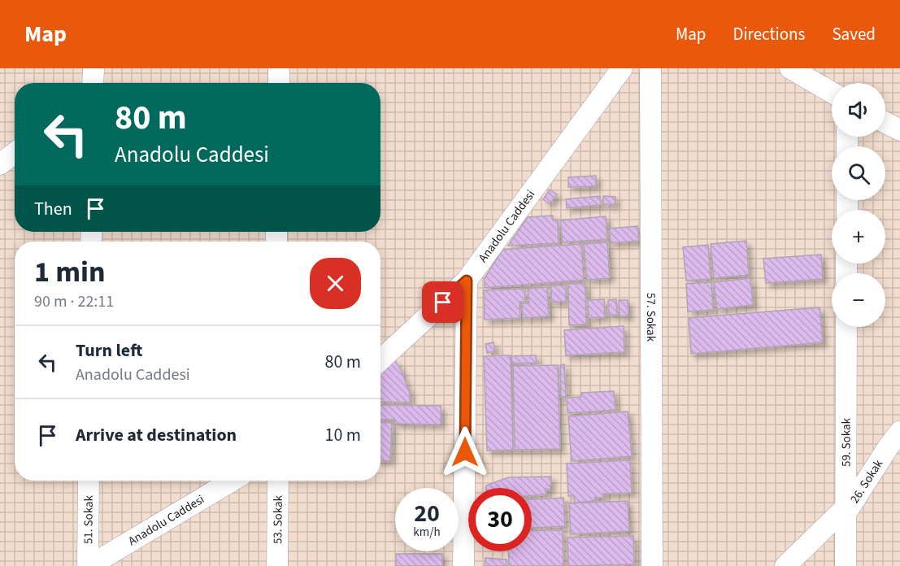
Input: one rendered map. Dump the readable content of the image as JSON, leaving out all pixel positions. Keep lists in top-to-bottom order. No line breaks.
{"streets":{"street":["Anadolu Caddesi","57. Sokak","59. Sokak","26. Sokak","51. Sokak","53. Sokak"]},"crossings":[["Anadolu Caddesi","51. Sokak"],["59. Sokak","26. Sokak"]],"page":{"header":"Map","nav":["Map","Directions","Saved"],"map_buttons":["+","−"],"turn":["80 m","Anadolu Caddesi"],"then":"Then","heading":["1 min","90 m · 22:11"],"list":[{"name":"Turn left","note":"Anadolu Caddesi","value":"80 m"},{"name":"Arrive at destination","value":"10 m"}],"speed":"20 km/h","limit":"30"}}
